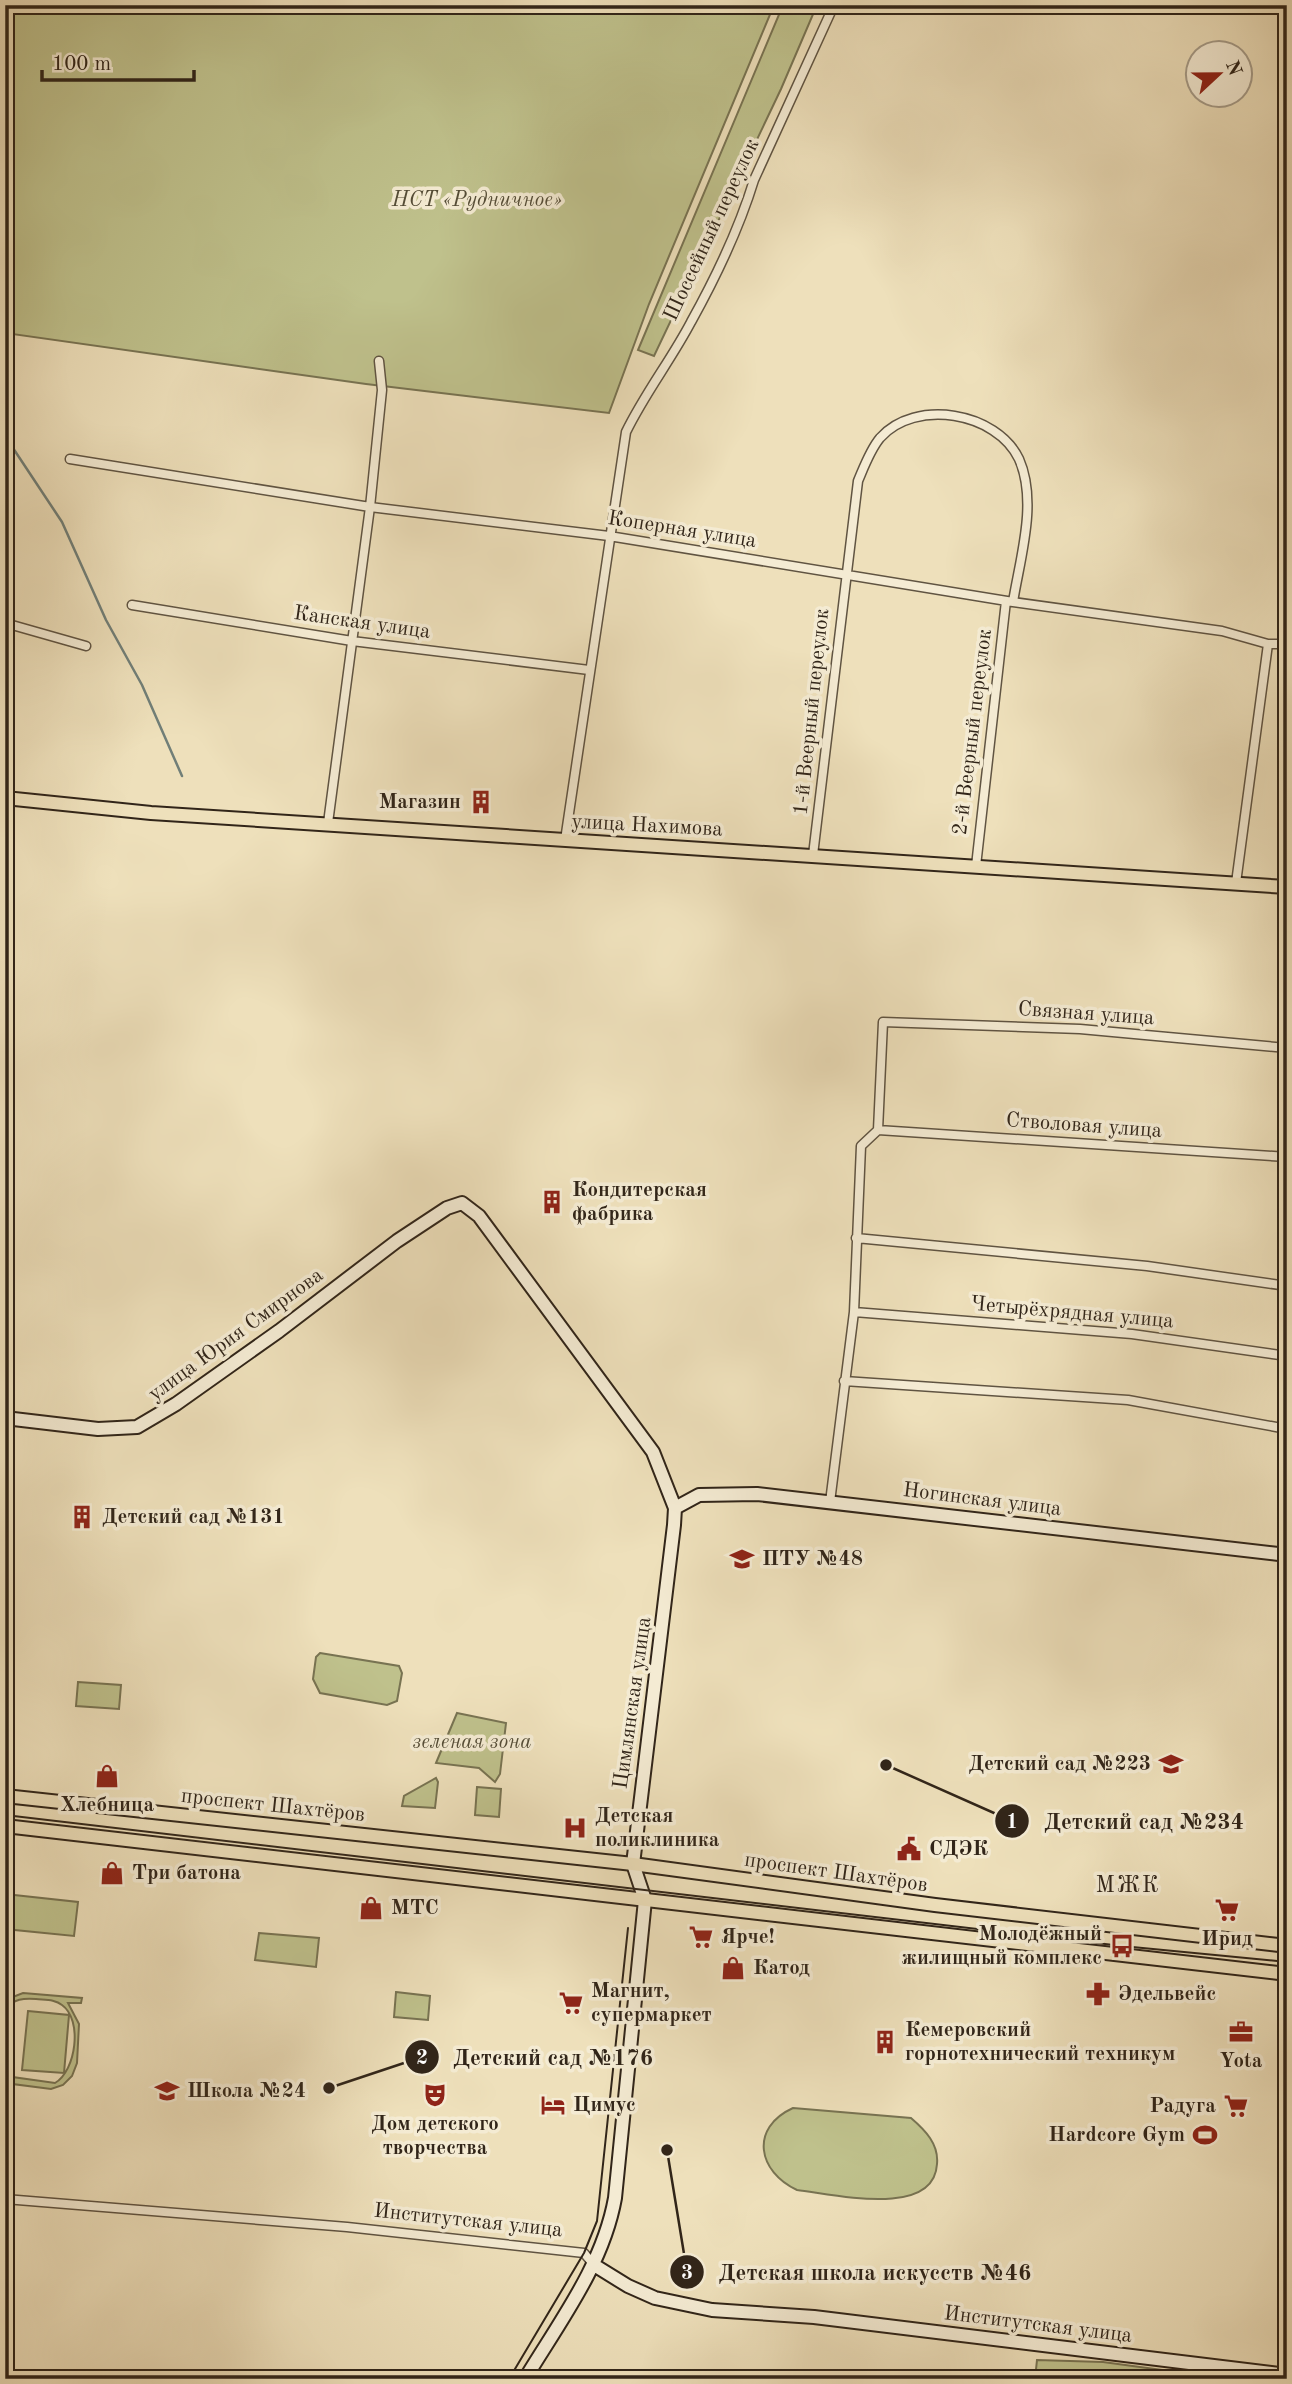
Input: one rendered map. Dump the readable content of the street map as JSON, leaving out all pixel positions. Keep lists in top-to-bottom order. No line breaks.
{"streets":{"main road":["улица Нахимова","проспект Шахтёров"],"street":["Шоссейный переулок","Коперная улица","Канская улица","1-й Веерный переулок","2-й Веерный переулок","Связная улица","Стволовая улица","Четырёхрядная улица","улица Юрия Смирнова","Ногинская улица","Цимлянская улица","Институтская улица"]},"crossings":[["Шоссейный переулок","Коперная улица"],["Шоссейный переулок","Канская улица"],["Шоссейный переулок","улица Нахимова"],["Коперная улица","1-й Веерный переулок"],["Коперная улица","2-й Веерный переулок"],["1-й Веерный переулок","2-й Веерный переулок"],["1-й Веерный переулок","улица Нахимова"],["2-й Веерный переулок","улица Нахимова"],["Связная улица","Стволовая улица"],["улица Юрия Смирнова","Цимлянская улица"],["Ногинская улица","Цимлянская улица"],["Цимлянская улица","проспект Шахтёров"],["Цимлянская улица","Институтская улица"]],"districts":["МЖК"],"parks":["НСТ «Рудничное»","зеленая зона"],"places":{"building":["Магазин","Кондитерская фабрика","Детский сад №131","Кемеровский горнотехнический техникум"],"school or university":["ПТУ №48","Детский сад №223","Школа №24"],"other":["Детский сад №234","Детский сад №176","Детская школа искусств №46"],"shop":["Хлебница","Три батона","МТС","Катод"],"hospital":["Детская поликлиника"],"public building":["СДЭК"],"supermarket":["Ирид","Ярче!","Магнит, супермаркет","Радуга"],"bus stop":["Молодёжный жилищный комплекс"],"pharmacy":["Эдельвейс"],"office":["Yota"],"theatre":["Дом детского творчества"],"hotel":["Цимус"],"sports":["Hardcore Gym"]},"scale_bar":"100 m","north":"right"}
